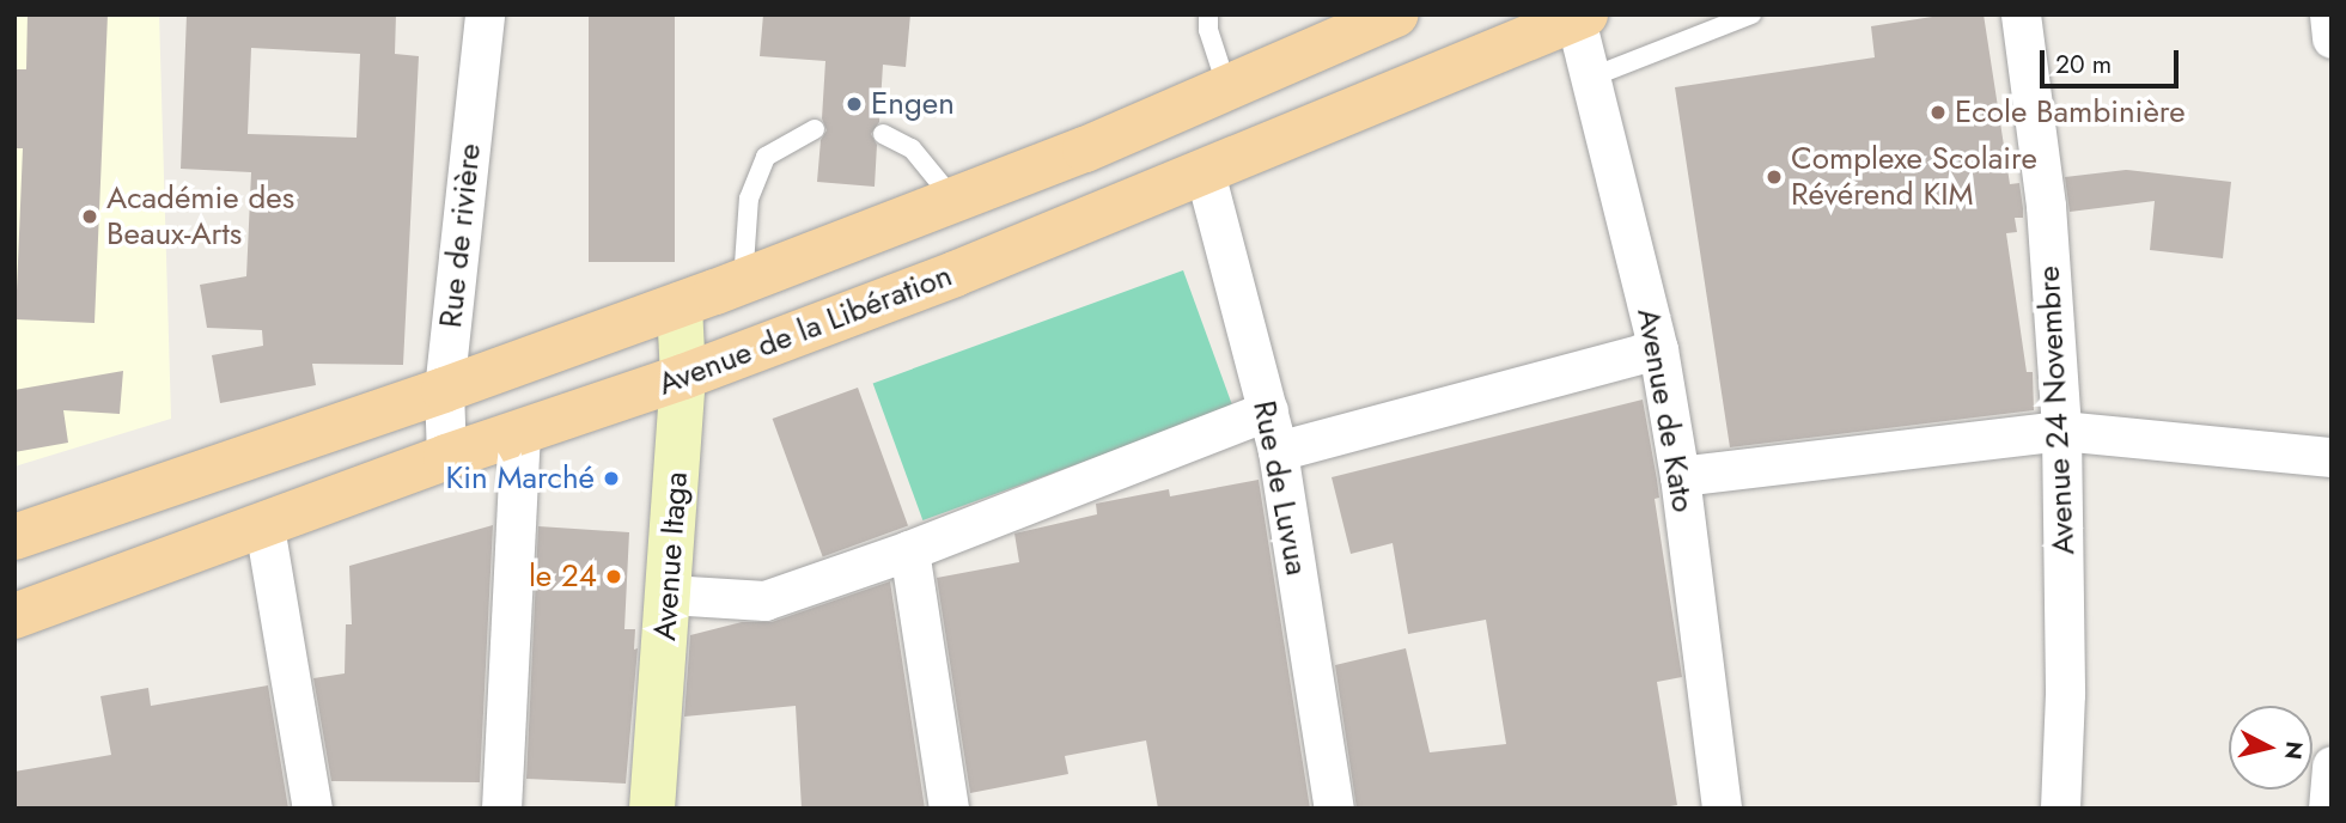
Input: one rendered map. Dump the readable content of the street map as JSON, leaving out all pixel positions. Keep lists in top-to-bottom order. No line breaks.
{"streets":{"main road":["Avenue de la Libération"],"street":["Rue de rivière","Avenue de Kato","Avenue 24 Novembre","Rue de Luvua","Avenue Itaga"]},"crossings":[["Rue de rivière","Avenue de la Libération"],["Avenue de la Libération","Avenue de Kato"],["Avenue de la Libération","Rue de Luvua"],["Avenue de la Libération","Avenue Itaga"]],"places":["Engen","Ecole Bambinière","Complexe Scolaire Révérend KIM","Académie des Beaux-Arts","Kin Marché","le 24"],"scale_bar":"20 m","north":"right"}
